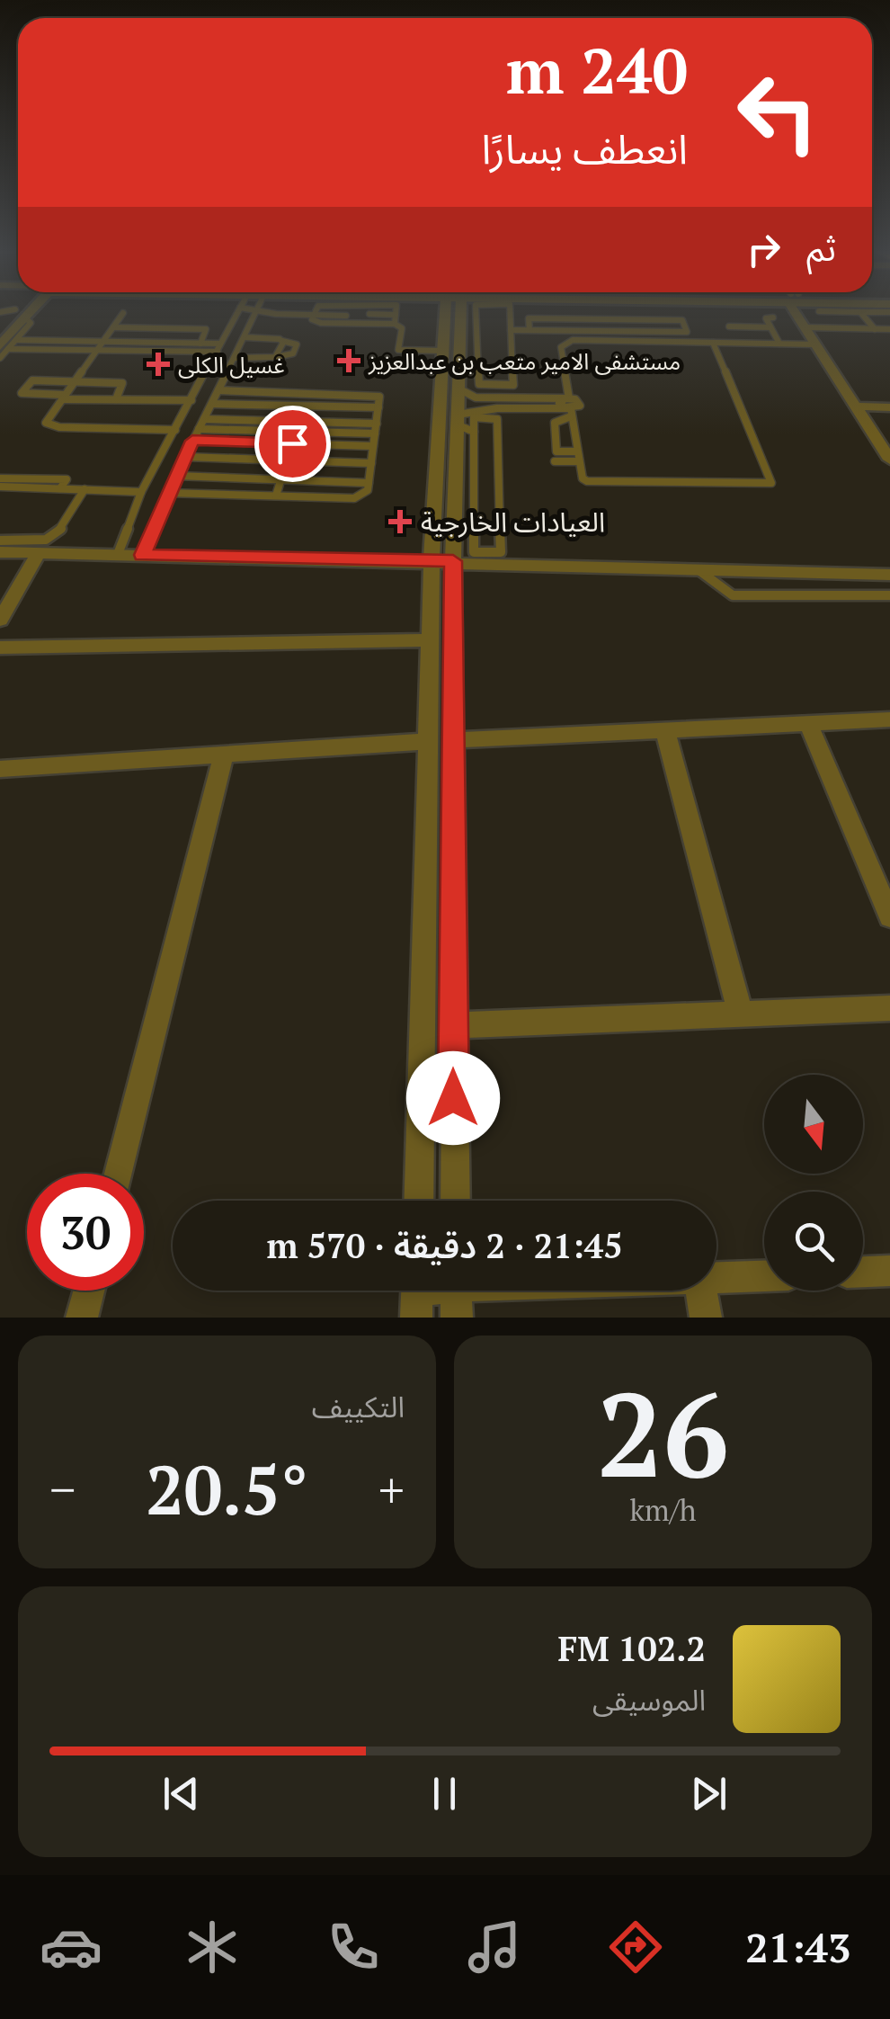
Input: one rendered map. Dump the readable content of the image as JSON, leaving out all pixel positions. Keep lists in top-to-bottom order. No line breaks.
{"places":{"health":["مستشفى الامير متعب بن عبدالعزيز","غسيل الكلى","العيادات الخارجية"]},"north":"bottom","page":{"turn":["240 m","انعطف يسارًا"],"then":"ثم","limit":"30","trip":"21:45 · 2 دقيقة · 570 m","tile":[["26","km/h"],"التكييف"],"heat":["−","20.5°","+"],"song":["102.2 FM","الموسيقى"],"tabs":"21:43"}}
